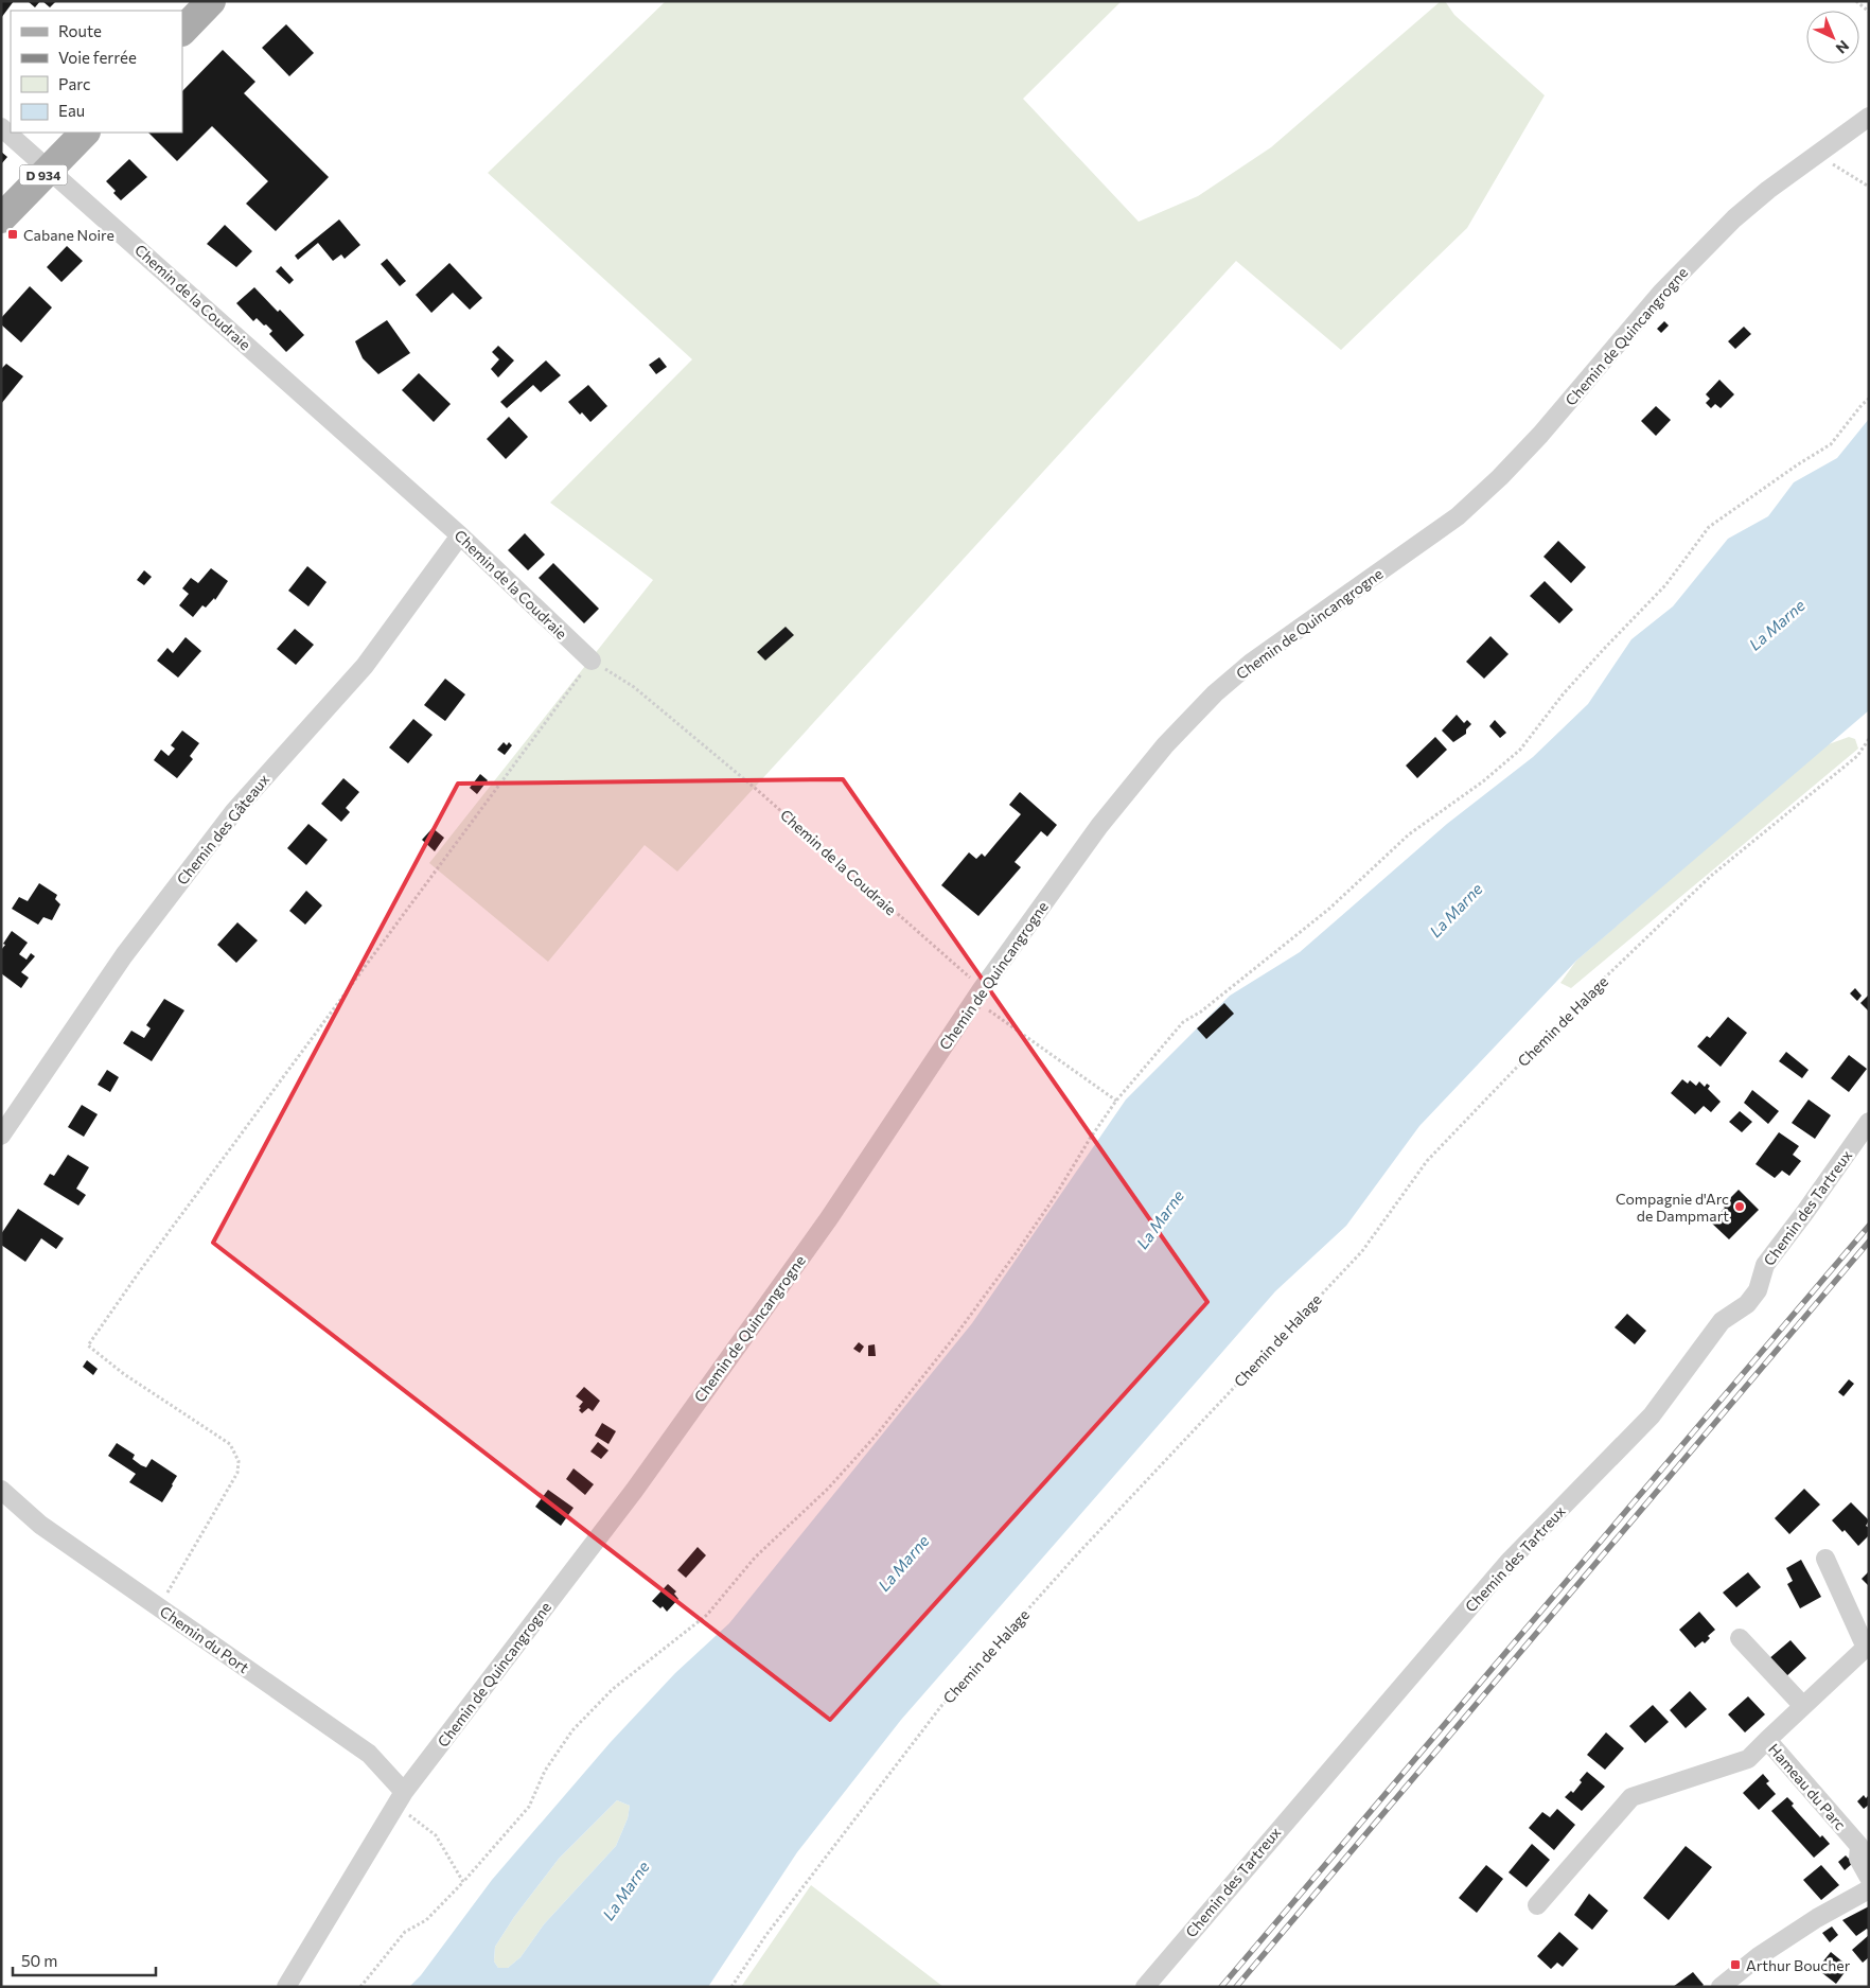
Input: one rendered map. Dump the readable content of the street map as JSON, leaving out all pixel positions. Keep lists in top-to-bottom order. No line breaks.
{"streets":{"main road":["D 934"],"street":["Chemin de la Coudraie","Chemin de Quincangrogne","Chemin des Gâteaux","Chemin des Tartreux","Chemin du Port","Hameau du Parc"],"path":["Chemin de Halage"]},"crossings":[["D 934","Chemin de la Coudraie"],["Chemin de la Coudraie","Chemin de Quincangrogne"],["Chemin de la Coudraie","Chemin des Gâteaux"],["Chemin de Quincangrogne","Chemin du Port"]],"water":["La Marne"],"places":{"transit":["Cabane Noire","Arthur Boucher"],"other":["Compagnie d'Arc de Dampmart"]},"legend":["Route","Voie ferrée","Parc","Eau"],"scale_bar":"50 m","north":"bottom right"}
